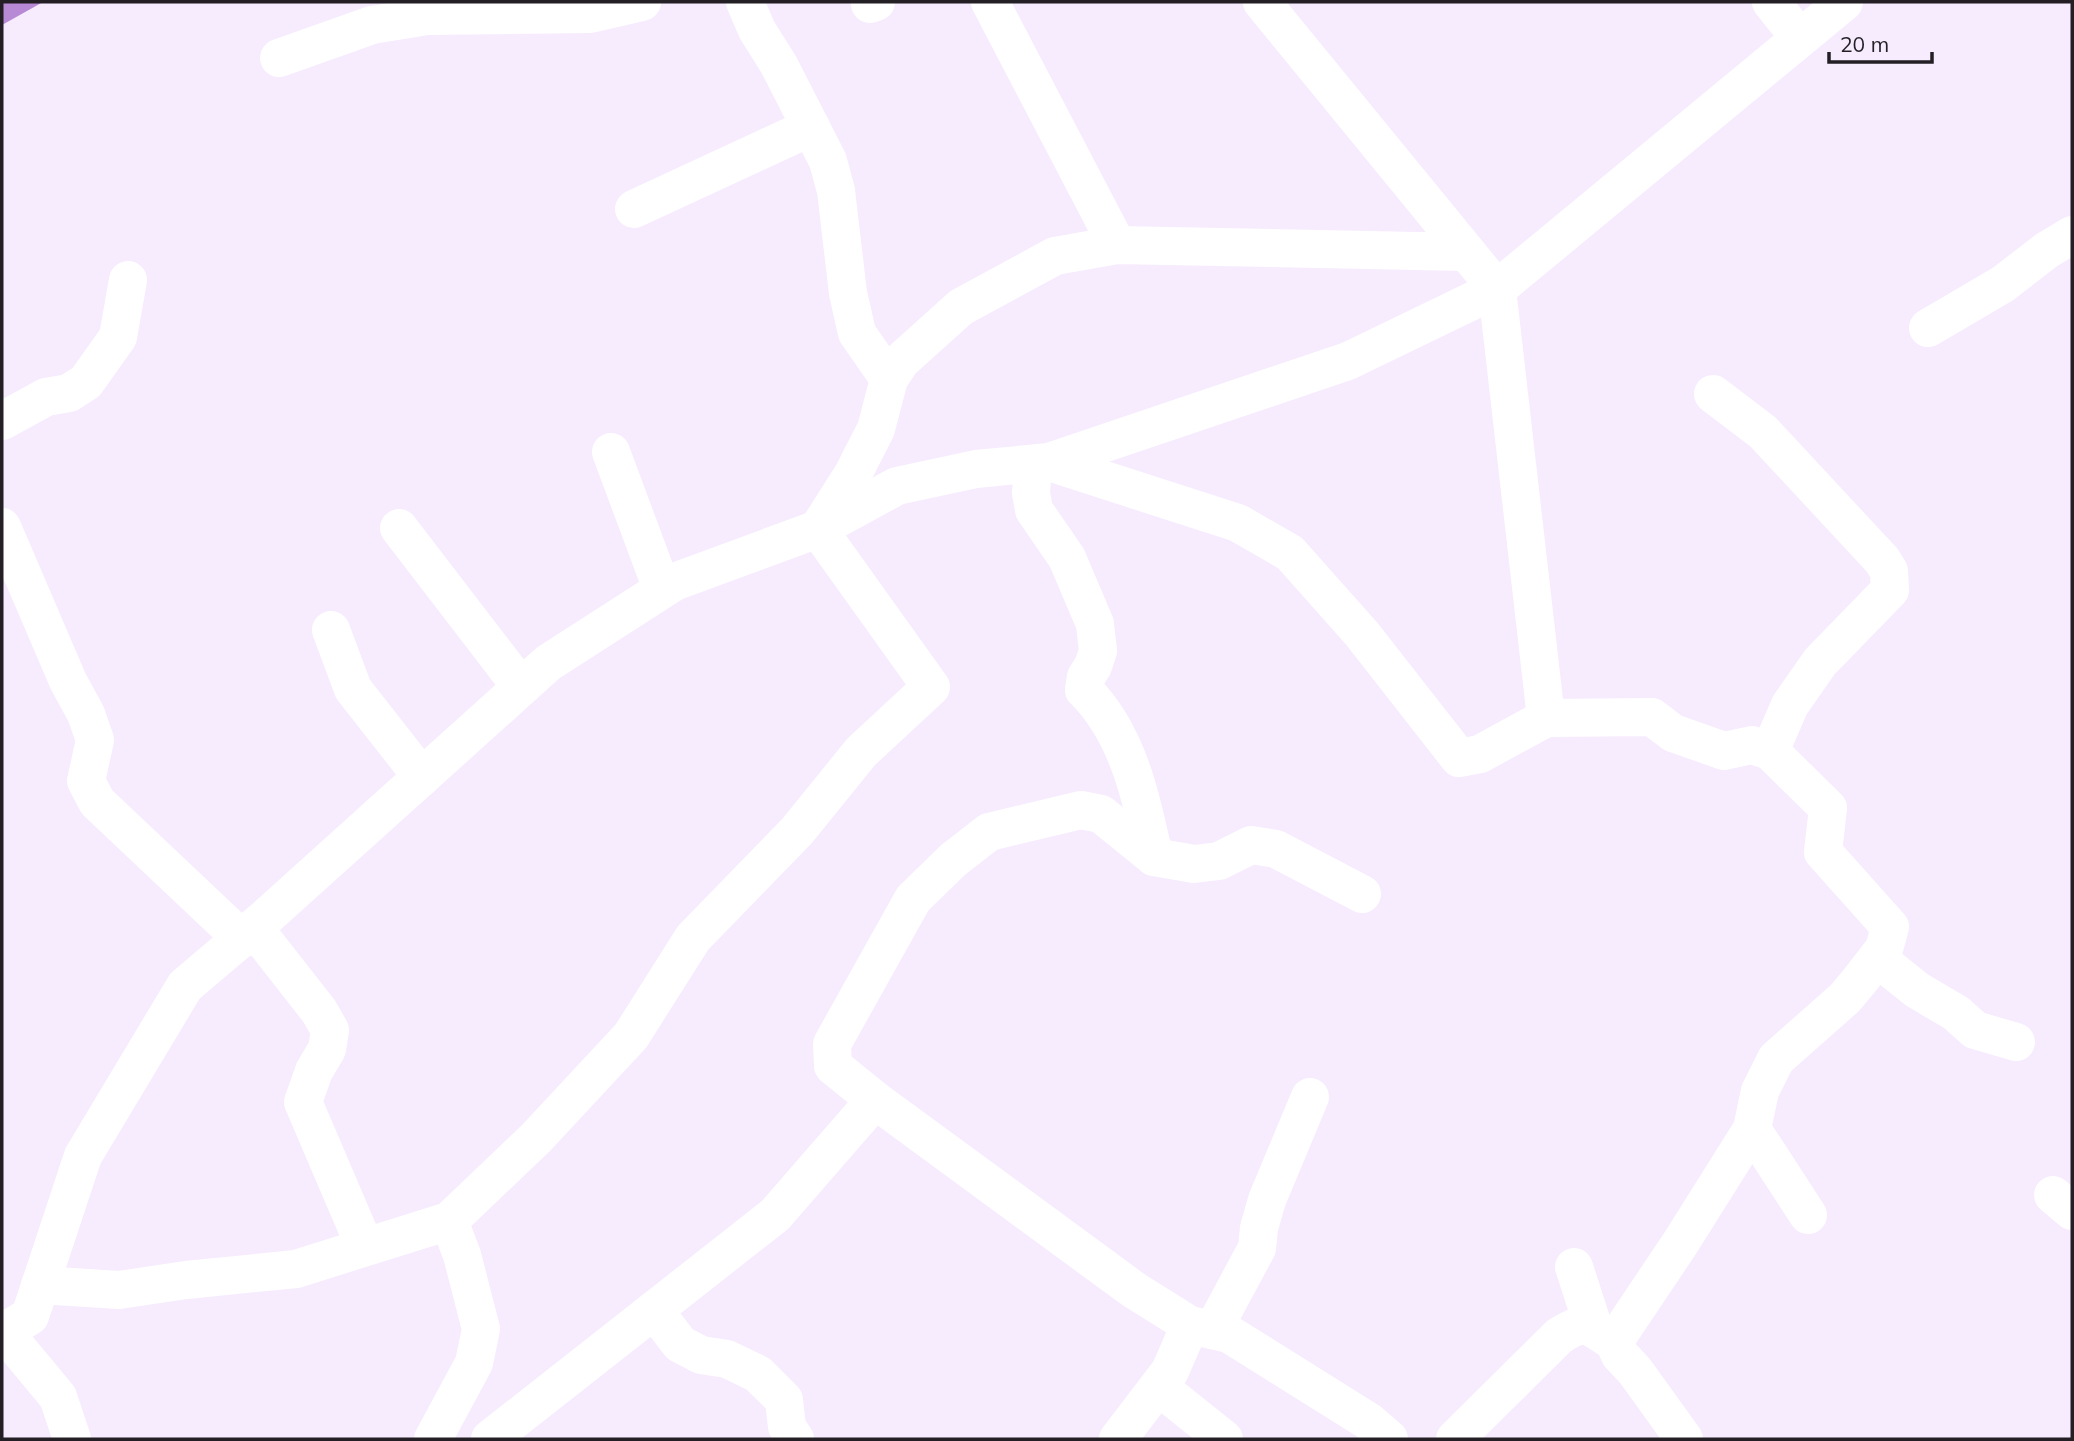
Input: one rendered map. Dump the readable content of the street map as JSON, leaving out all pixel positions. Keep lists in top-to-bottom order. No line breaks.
{"scale_bar":"20 m"}
